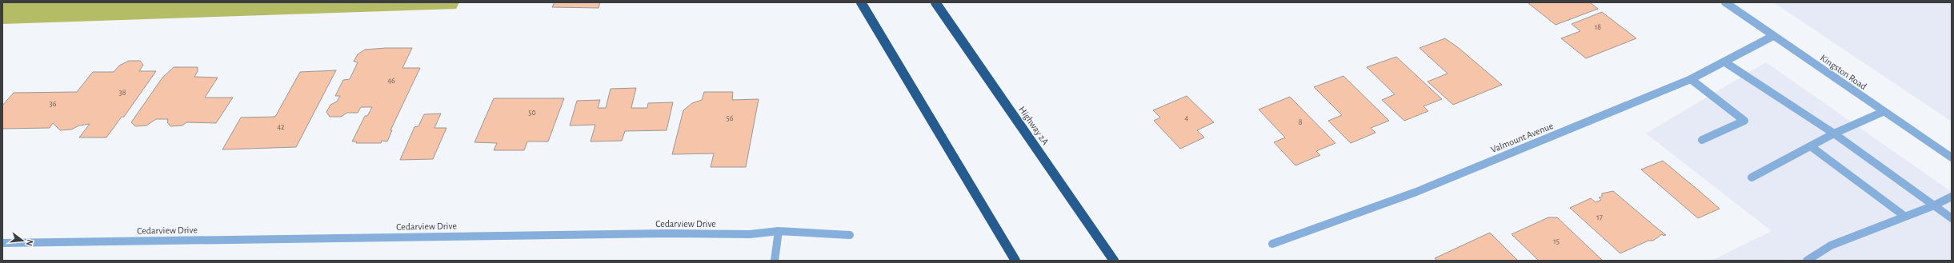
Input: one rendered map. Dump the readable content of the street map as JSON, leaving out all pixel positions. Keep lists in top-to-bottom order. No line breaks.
{"streets":{"highway":["Highway 2A"],"street":["Kingston Road","Valmount Avenue","Cedarview Drive"]},"crossings":[["Kingston Road","Valmount Avenue"]],"house_numbers":["18","46","38","36","50","56","4","8","42","17","15"],"north":"right"}
